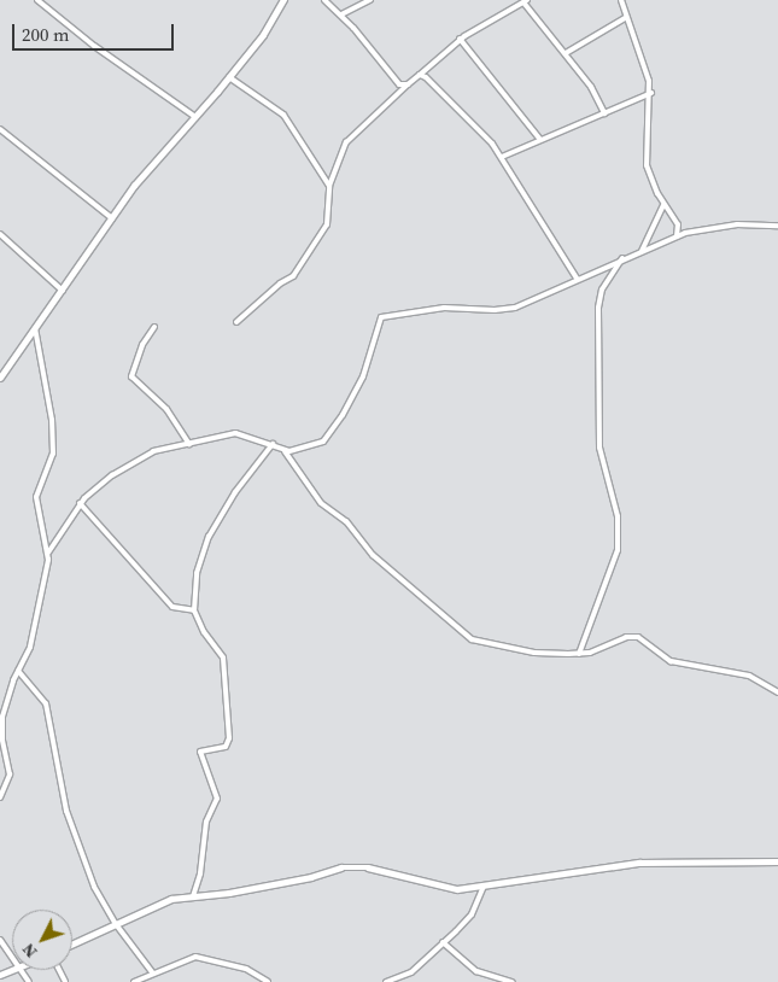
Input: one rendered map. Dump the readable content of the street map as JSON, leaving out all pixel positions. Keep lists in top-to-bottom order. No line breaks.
{"scale_bar":"200 m","north":"bottom left"}
